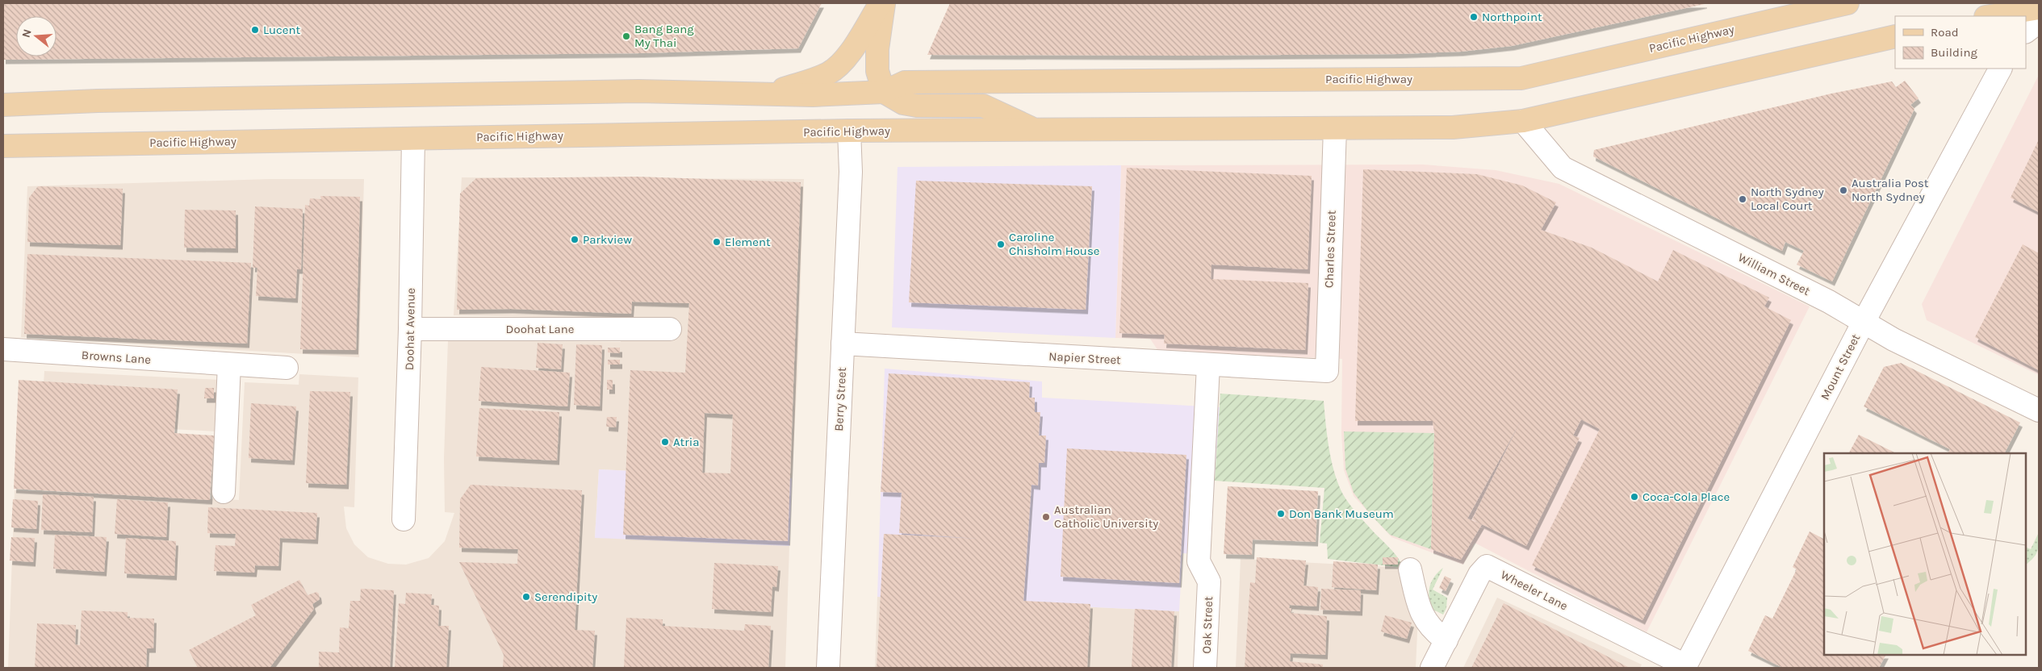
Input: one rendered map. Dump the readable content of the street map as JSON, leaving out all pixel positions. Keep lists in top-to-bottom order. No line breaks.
{"streets":{"main road":["Pacific Highway"],"street":["Charles Street","William Street","Doohat Avenue","Doohat Lane","Browns Lane","Napier Street","Mount Street","Berry Street","Wheeler Lane","Oak Street"]},"crossings":[["Pacific Highway","Charles Street"],["Pacific Highway","William Street"],["Pacific Highway","Doohat Avenue"],["Pacific Highway","Berry Street"],["Charles Street","Napier Street"],["William Street","Mount Street"],["Doohat Avenue","Doohat Lane"],["Napier Street","Berry Street"],["Napier Street","Oak Street"],["Mount Street","Wheeler Lane"]],"places":["Northpoint","Lucent","Bang Bang My Thai","Australia Post North Sydney","North Sydney Local Court","Parkview","Element","Caroline Chisholm House","Atria","Coca-Cola Place","Don Bank Museum","Australian Catholic University","Serendipity"],"legend":["Road","Building"],"north":"left"}
